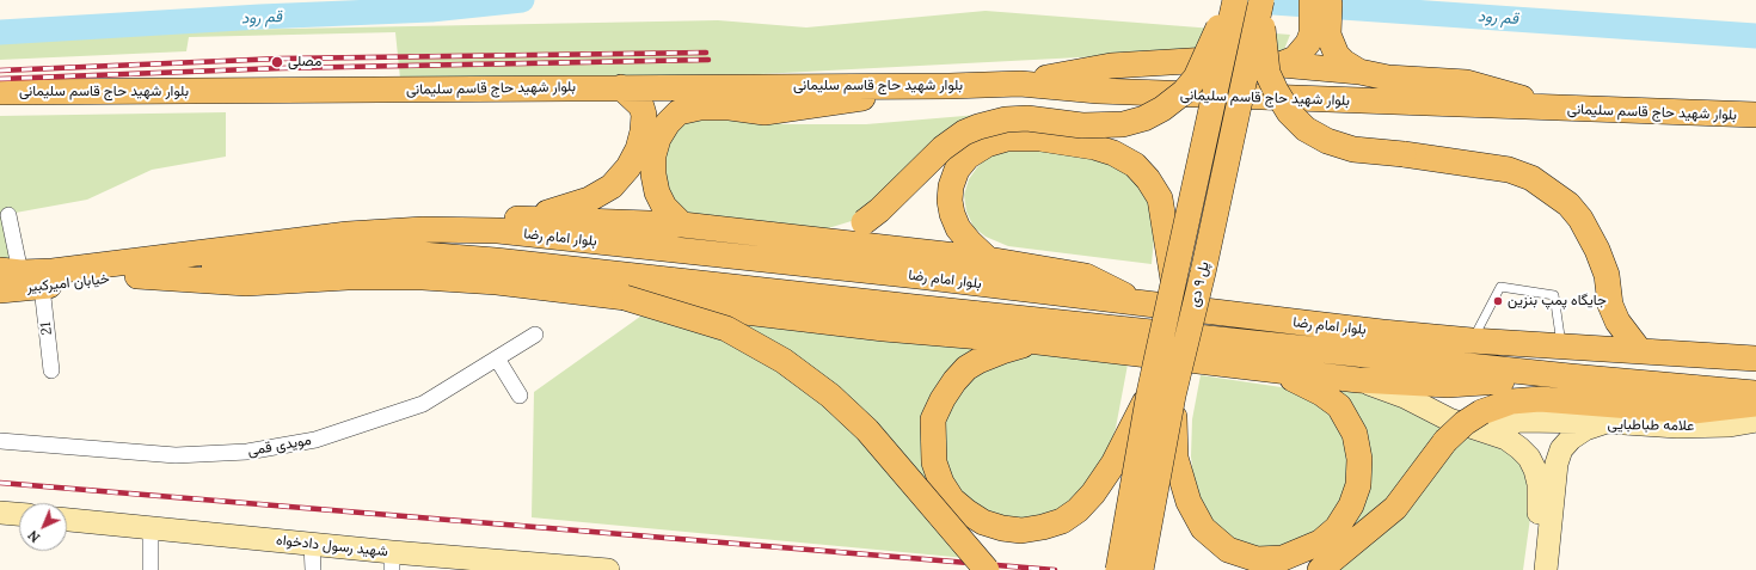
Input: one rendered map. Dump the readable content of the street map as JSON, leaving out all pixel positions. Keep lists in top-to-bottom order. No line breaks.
{"streets":{"main road":["بلوار شهید حاج قاسم سلیمانی","بلوار امام رضا","خیابان امیرکبیر","پل ۹ دی"],"street":["21","علامه طباطبایی","مویدی قمی","شهید رسول دادخواه"]},"crossings":[["بلوار امام رضا","خیابان امیرکبیر"],["خیابان امیرکبیر","21"]],"water":["قم رود"],"places":["مصلی","جایگاه پمپ بنزین"],"north":"bottom left"}
